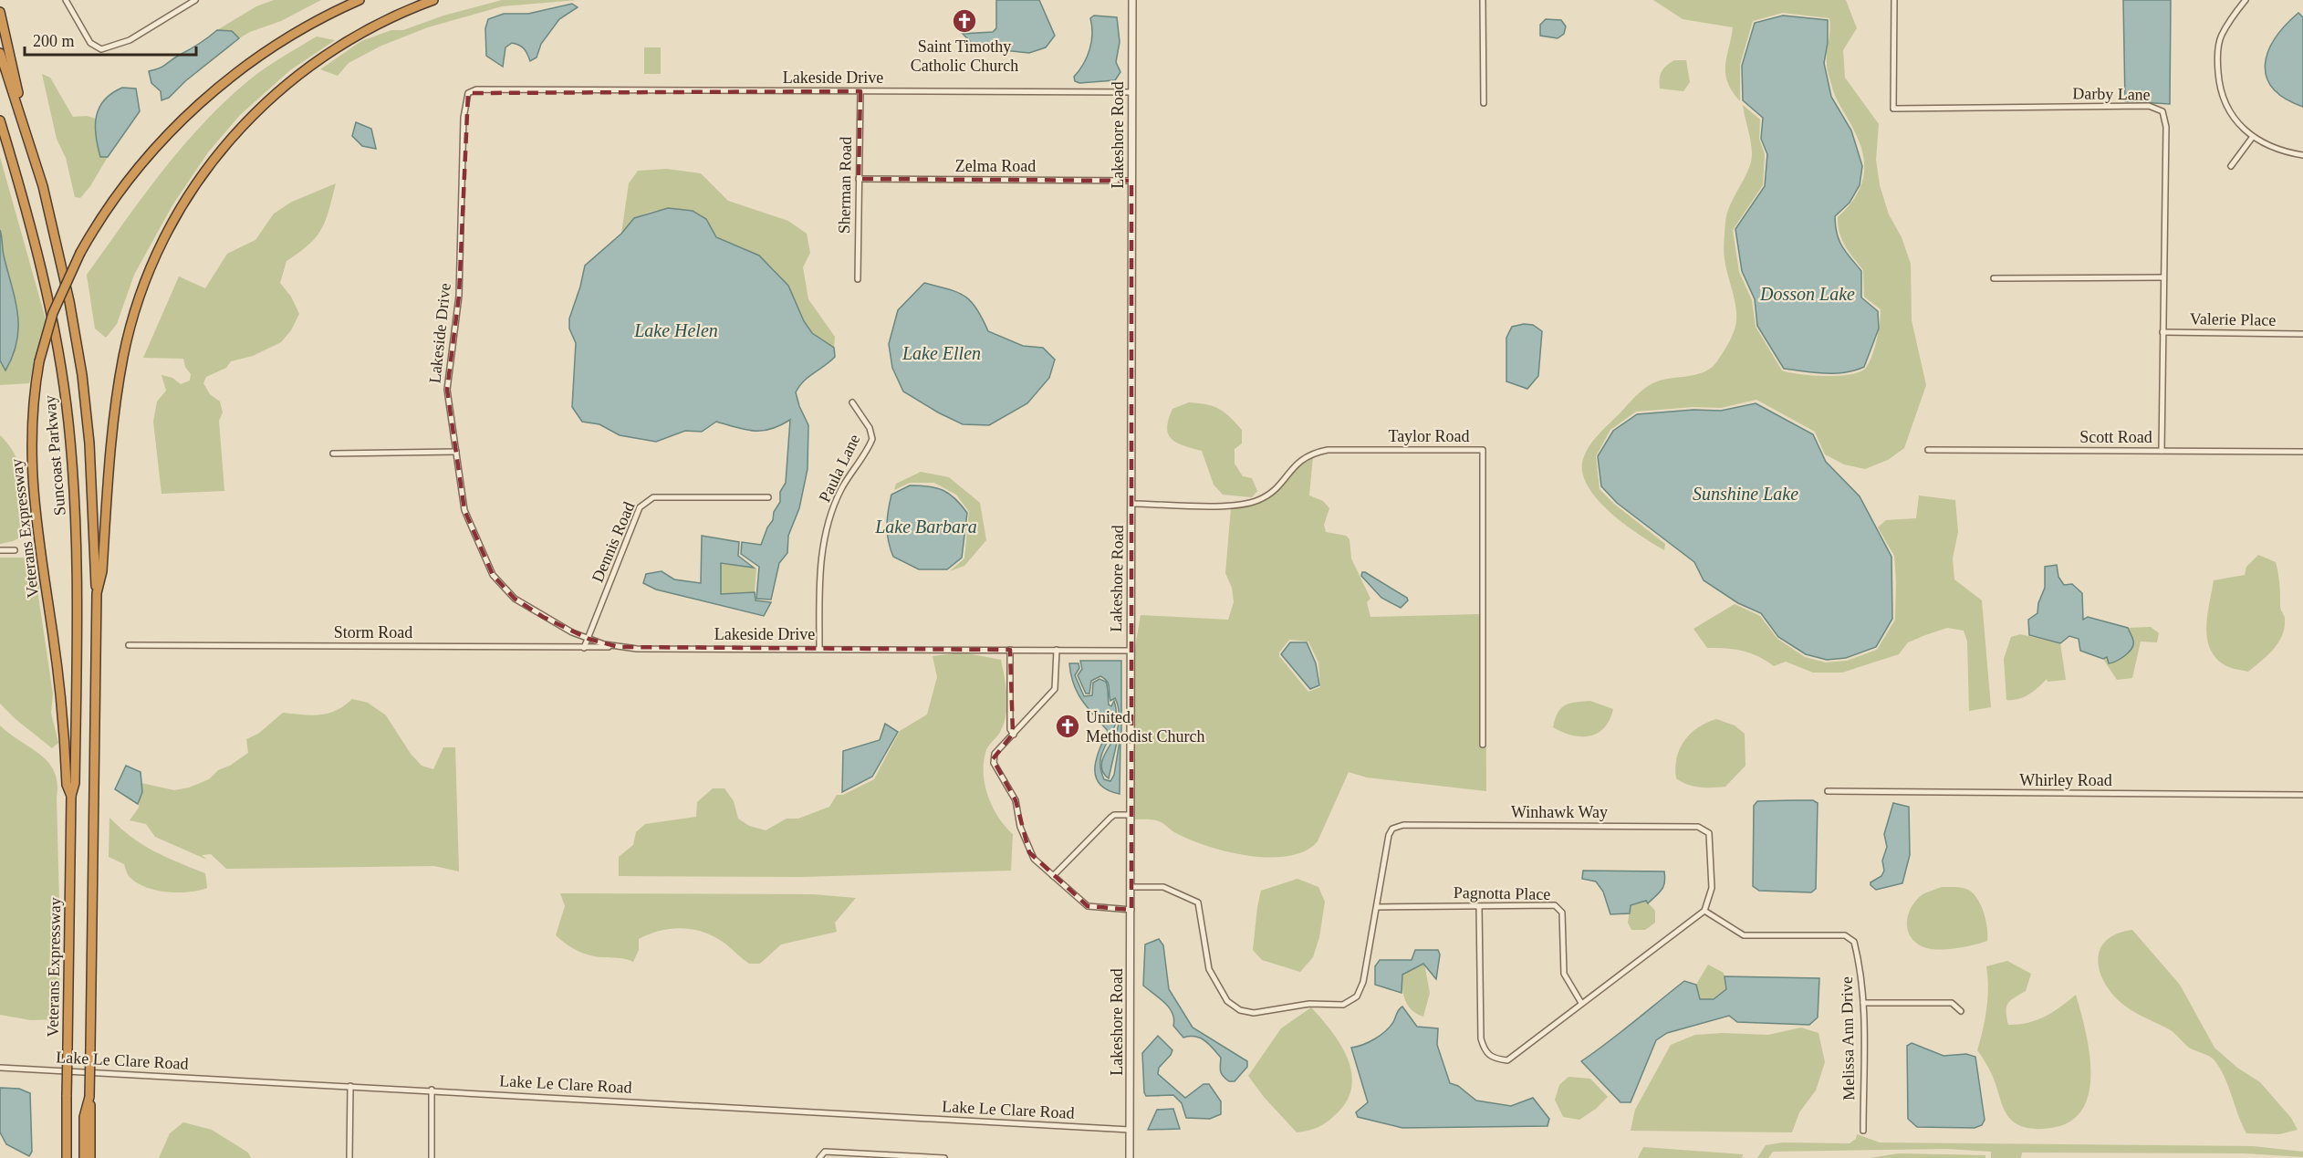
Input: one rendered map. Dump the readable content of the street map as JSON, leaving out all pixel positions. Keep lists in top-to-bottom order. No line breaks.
{"streets":{"highway":["Suncoast Parkway","Veterans Expressway"],"street":["Lakeside Drive","Darby Lane","Lakeshore Road","Zelma Road","Sherman Road","Valerie Place","Taylor Road","Scott Road","Paula Lane","Dennis Road","Storm Road","Whirley Road","Winhawk Way","Pagnotta Place","Melissa Ann Drive","Lake Le Clare Road"]},"crossings":[["Lakeside Drive","Lakeshore Road"],["Lakeside Drive","Sherman Road"],["Lakeside Drive","Paula Lane"],["Lakeside Drive","Dennis Road"],["Lakeside Drive","Storm Road"],["Darby Lane","Valerie Place"],["Darby Lane","Scott Road"],["Lakeshore Road","Zelma Road"],["Lakeshore Road","Taylor Road"],["Lakeshore Road","Winhawk Way"],["Lakeshore Road","Lake Le Clare Road"],["Zelma Road","Sherman Road"],["Suncoast Parkway","Veterans Expressway"],["Dennis Road","Storm Road"],["Winhawk Way","Pagnotta Place"],["Winhawk Way","Melissa Ann Drive"]],"water":["Dosson Lake","Lake Helen","Lake Ellen","Sunshine Lake","Lake Barbara"],"places":{"church":["Saint Timothy Catholic Church","United Methodist Church"]},"scale_bar":"200 m"}
